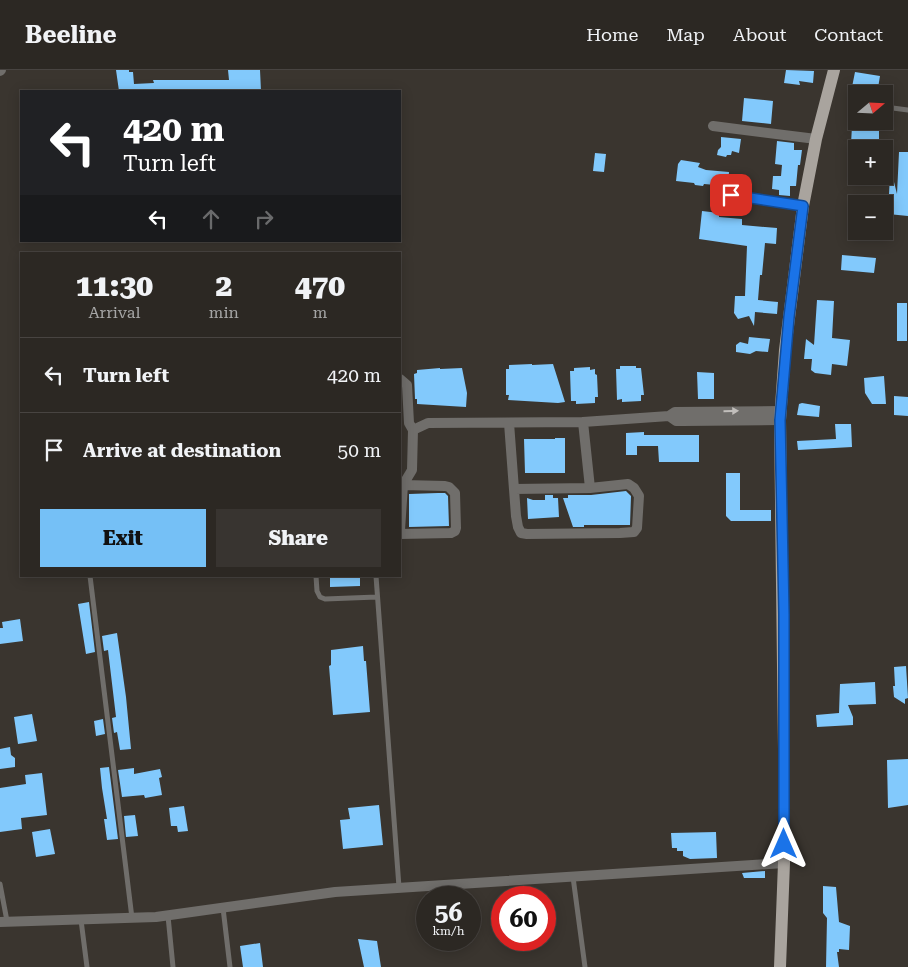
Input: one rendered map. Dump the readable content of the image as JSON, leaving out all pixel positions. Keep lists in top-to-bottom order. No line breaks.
{"north":"right","page":{"header":"Beeline","nav":["Home","Map","About","Contact"],"map_buttons":["+","−"],"turn":["420 m","Turn left"],"eta":["11:30","Arrival","2","min","470","m"],"list":[{"name":"Turn left","value":"420 m"},{"name":"Arrive at destination","value":"50 m"}],"buttons":["Exit","Share"],"speed":"56 km/h","limit":"60"}}
